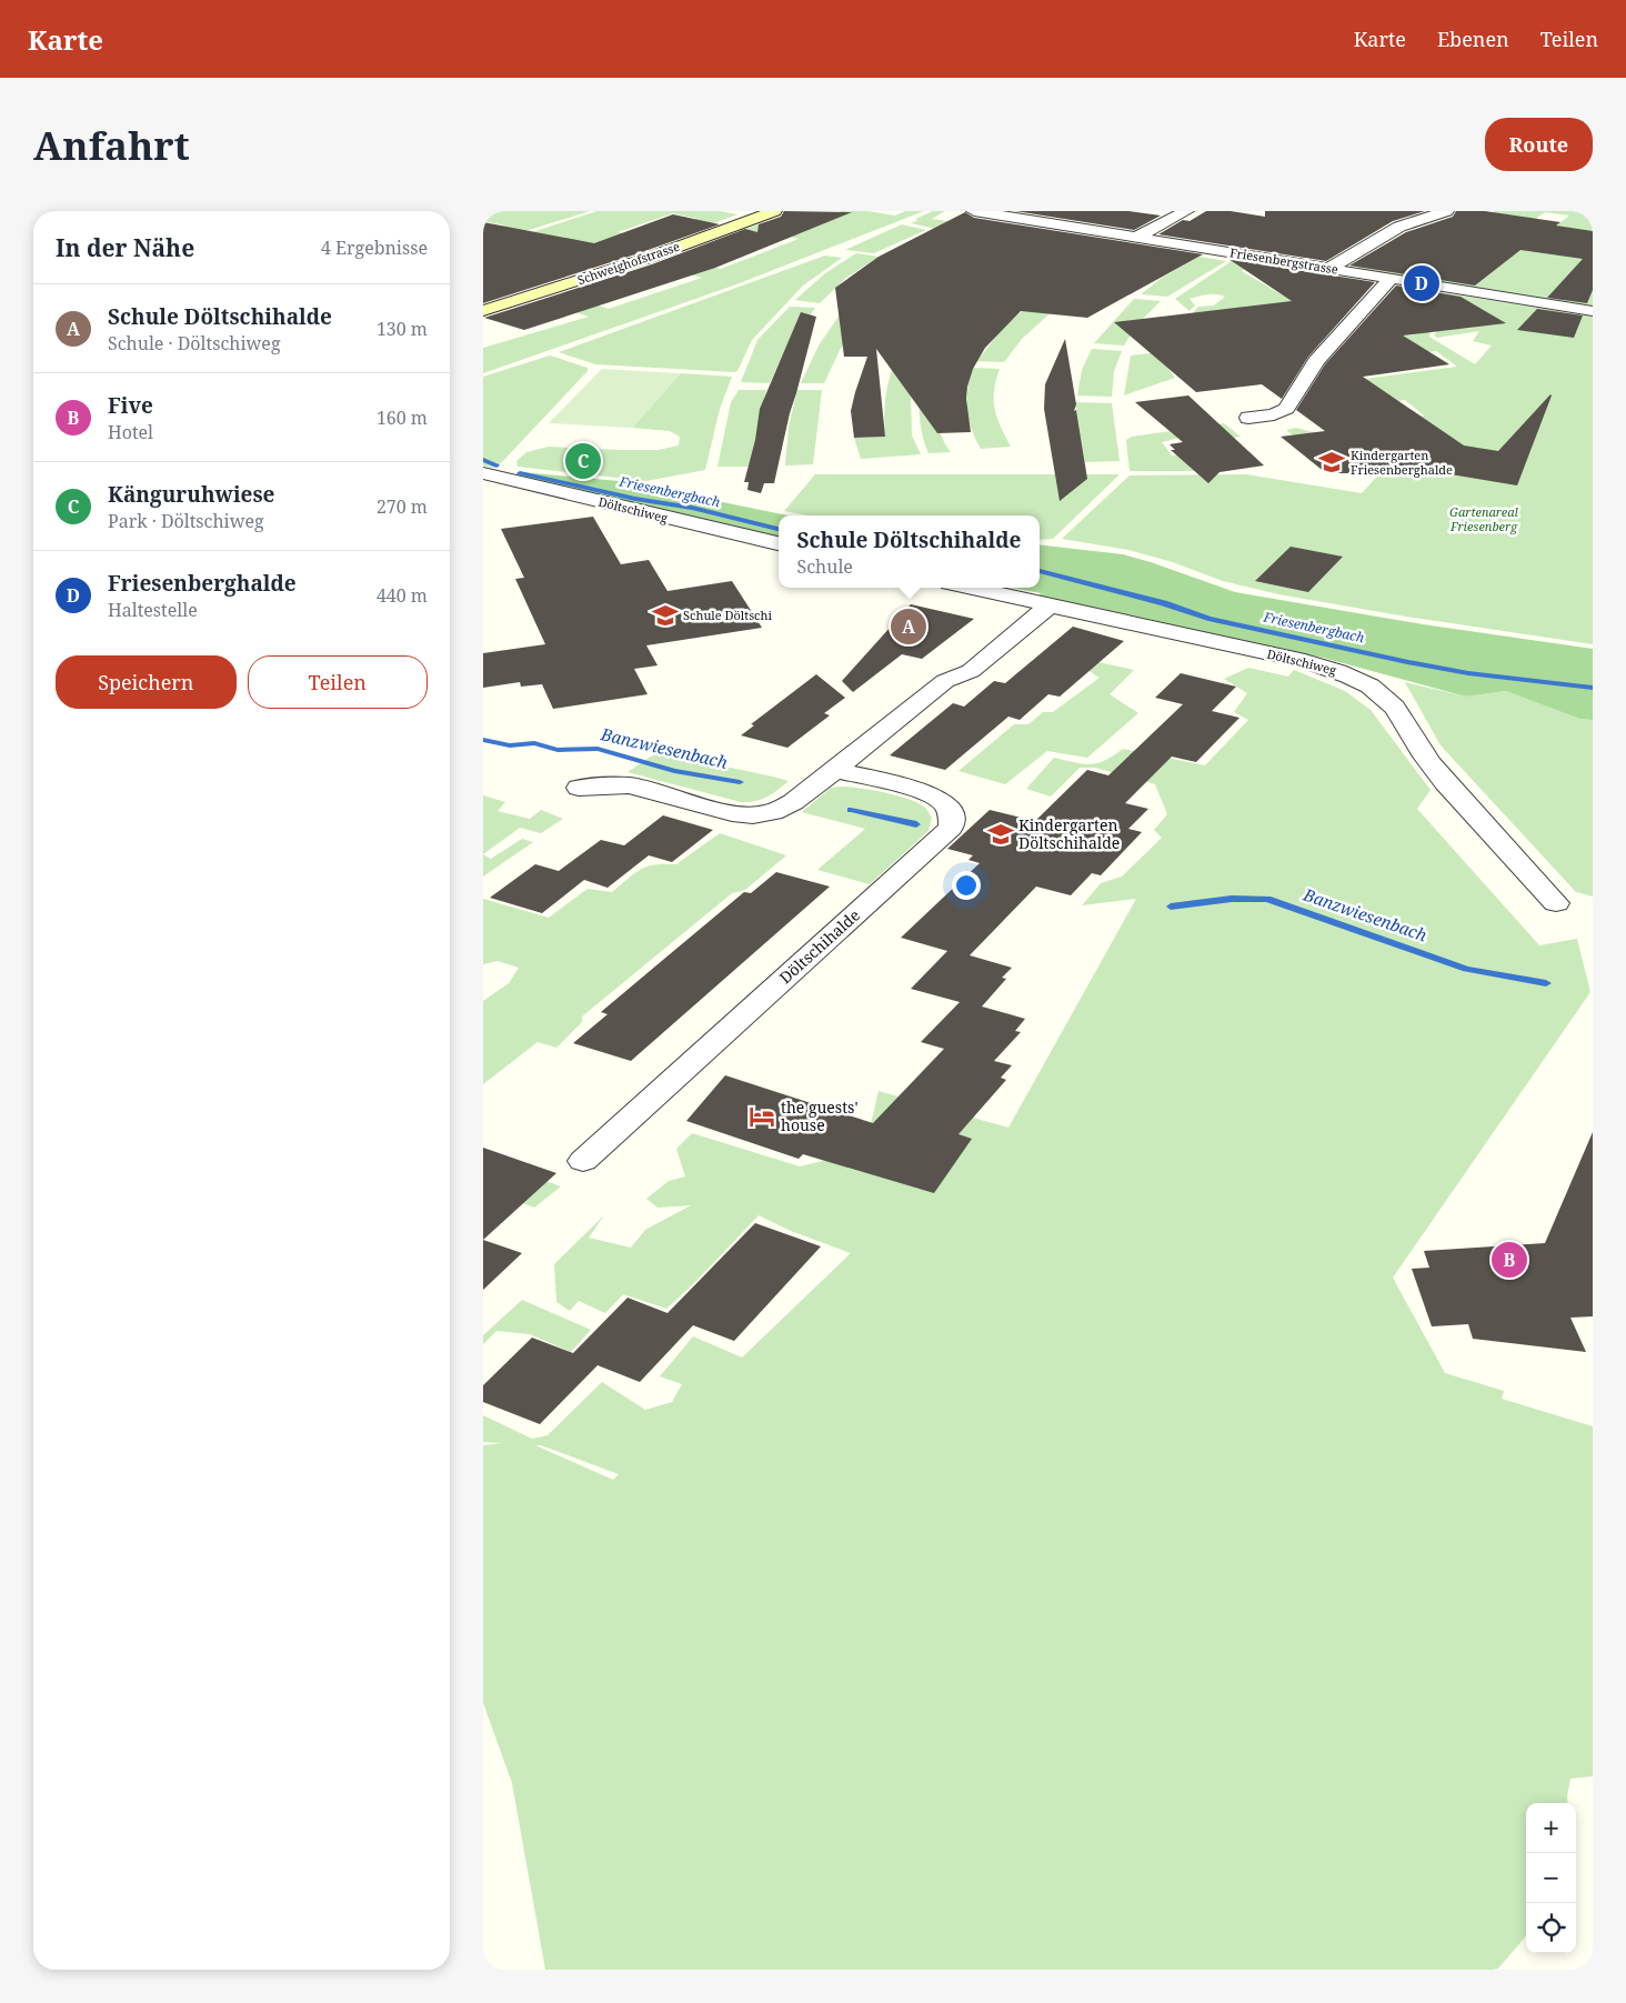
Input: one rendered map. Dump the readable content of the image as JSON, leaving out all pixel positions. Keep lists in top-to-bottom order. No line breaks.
{"streets":{"main road":["Schweighofstrasse"],"street":["Friesenbergstrasse","Döltschiweg","Döltschihalde"]},"water":["Friesenbergbach","Banzwiesenbach"],"parks":["Gartenareal Friesenberg"],"places":{"school or university":["Kindergarten Friesenberghalde","Schule Döltschi","Kindergarten Döltschihalde"],"hotel":["the guests' house"]},"page":{"header":"Karte","nav":["Karte","Ebenen","Teilen"],"buttons":["Route",["Speichern","Teilen"]],"title":"Anfahrt","heading":["In der Nähe","4 Ergebnisse"],"pins":["D","C","A","B"],"list":[{"mark":"A","name":"Schule Döltschihalde","note":"Schule · Döltschiweg","value":"130 m"},{"mark":"B","name":"Five","note":"Hotel","value":"160 m"},{"mark":"C","name":"Känguruhwiese","note":"Park · Döltschiweg","value":"270 m"},{"mark":"D","name":"Friesenberghalde","note":"Haltestelle","value":"440 m"}],"popup":["Schule Döltschihalde","Schule"],"map_buttons":["+","−"]}}
